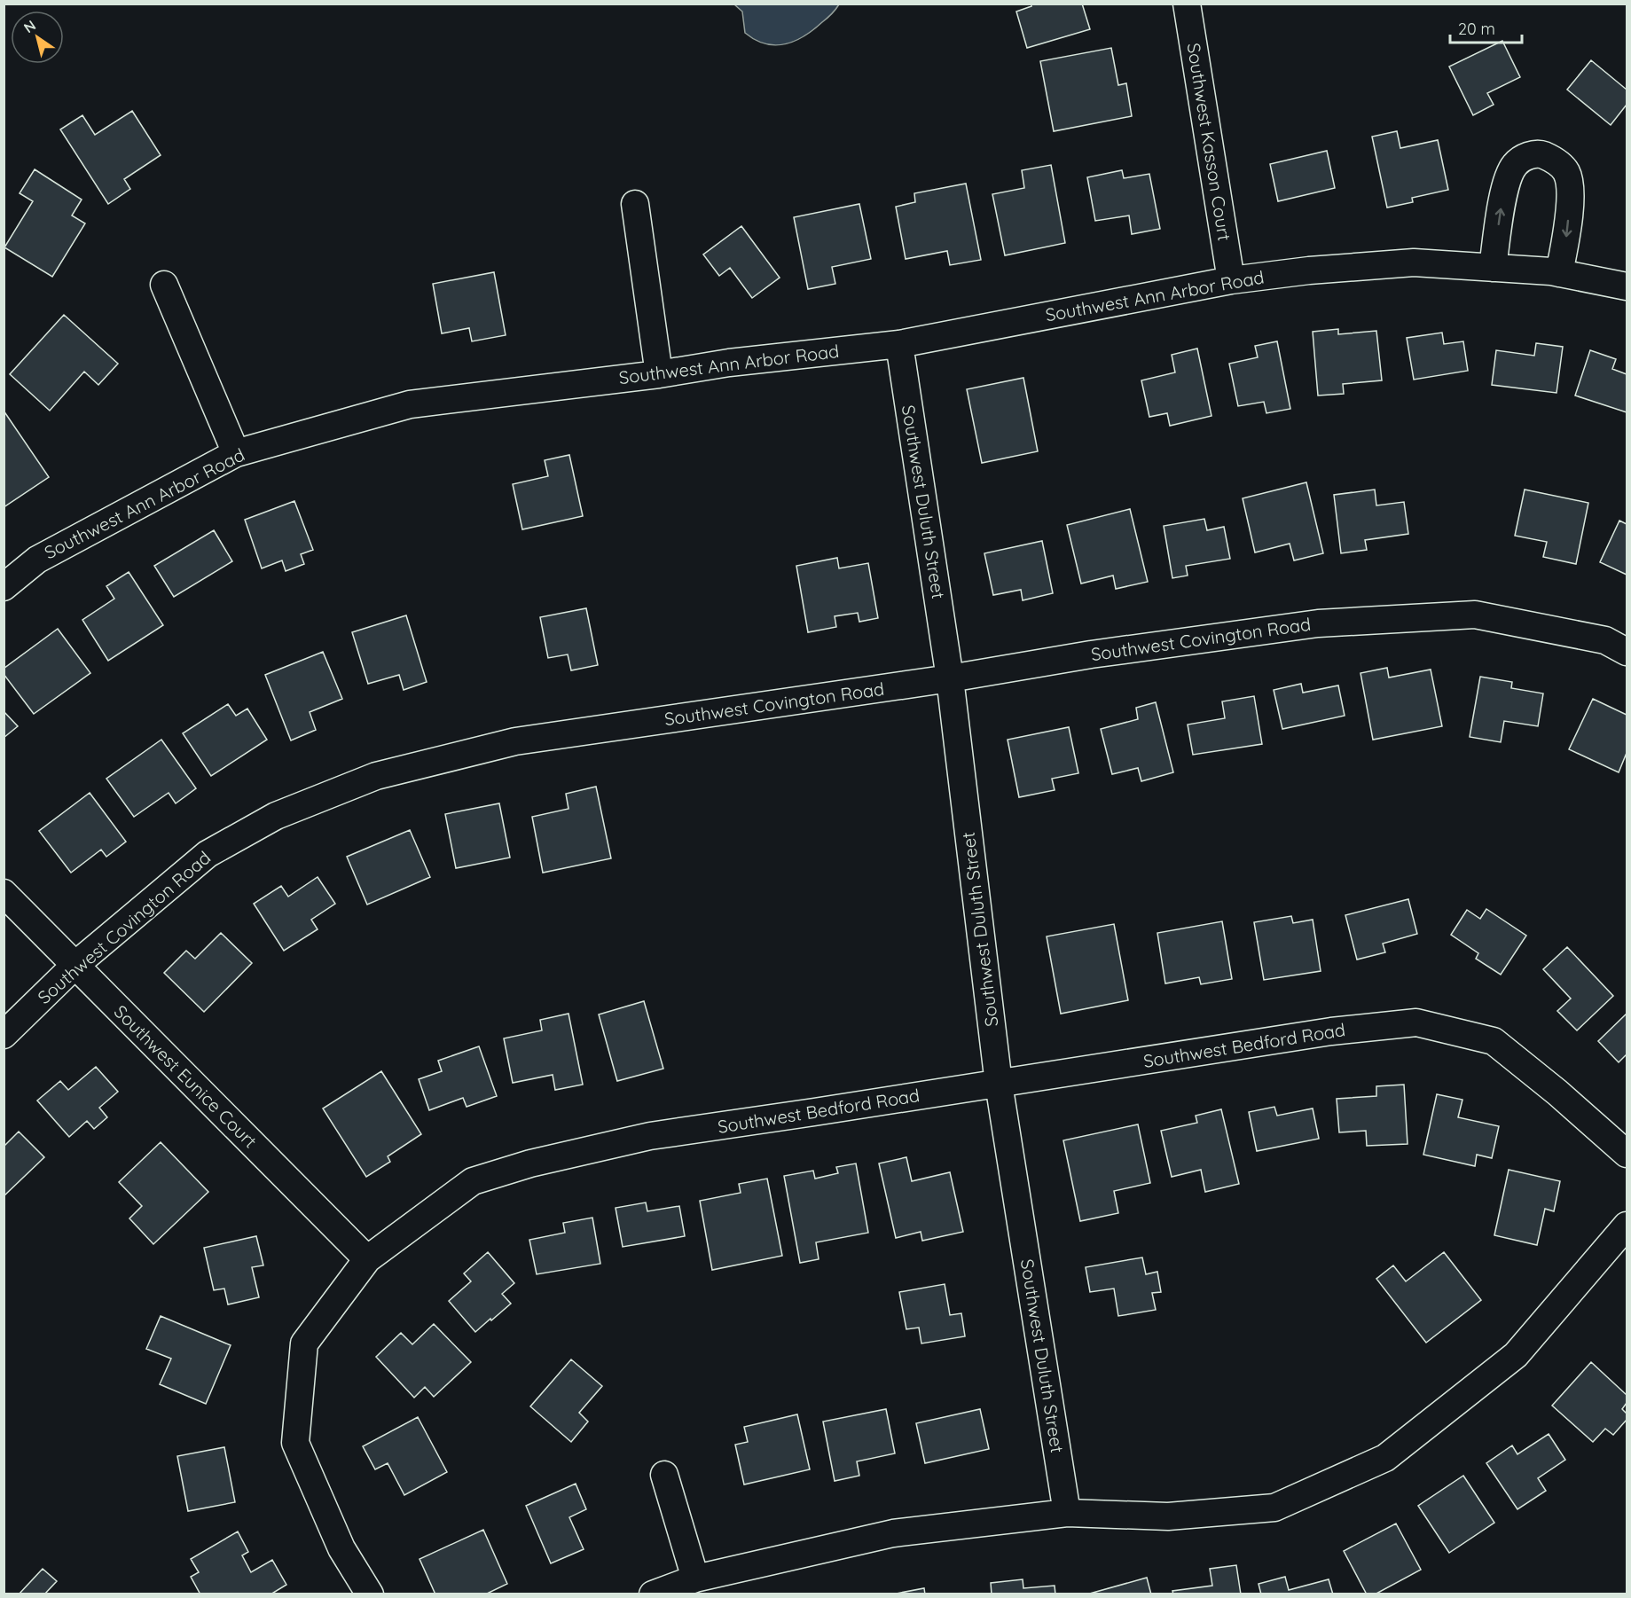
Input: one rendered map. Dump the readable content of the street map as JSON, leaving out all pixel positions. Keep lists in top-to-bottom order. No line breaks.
{"streets":{"street":["Southwest Kasson Court","Southwest Ann Arbor Road","Southwest Duluth Street","Southwest Covington Road","Southwest Bedford Road","Southwest Eunice Court"]},"crossings":[["Southwest Kasson Court","Southwest Ann Arbor Road"],["Southwest Ann Arbor Road","Southwest Duluth Street"],["Southwest Duluth Street","Southwest Covington Road"],["Southwest Duluth Street","Southwest Bedford Road"],["Southwest Covington Road","Southwest Eunice Court"],["Southwest Bedford Road","Southwest Eunice Court"]],"scale_bar":"20 m","north":"top left"}
